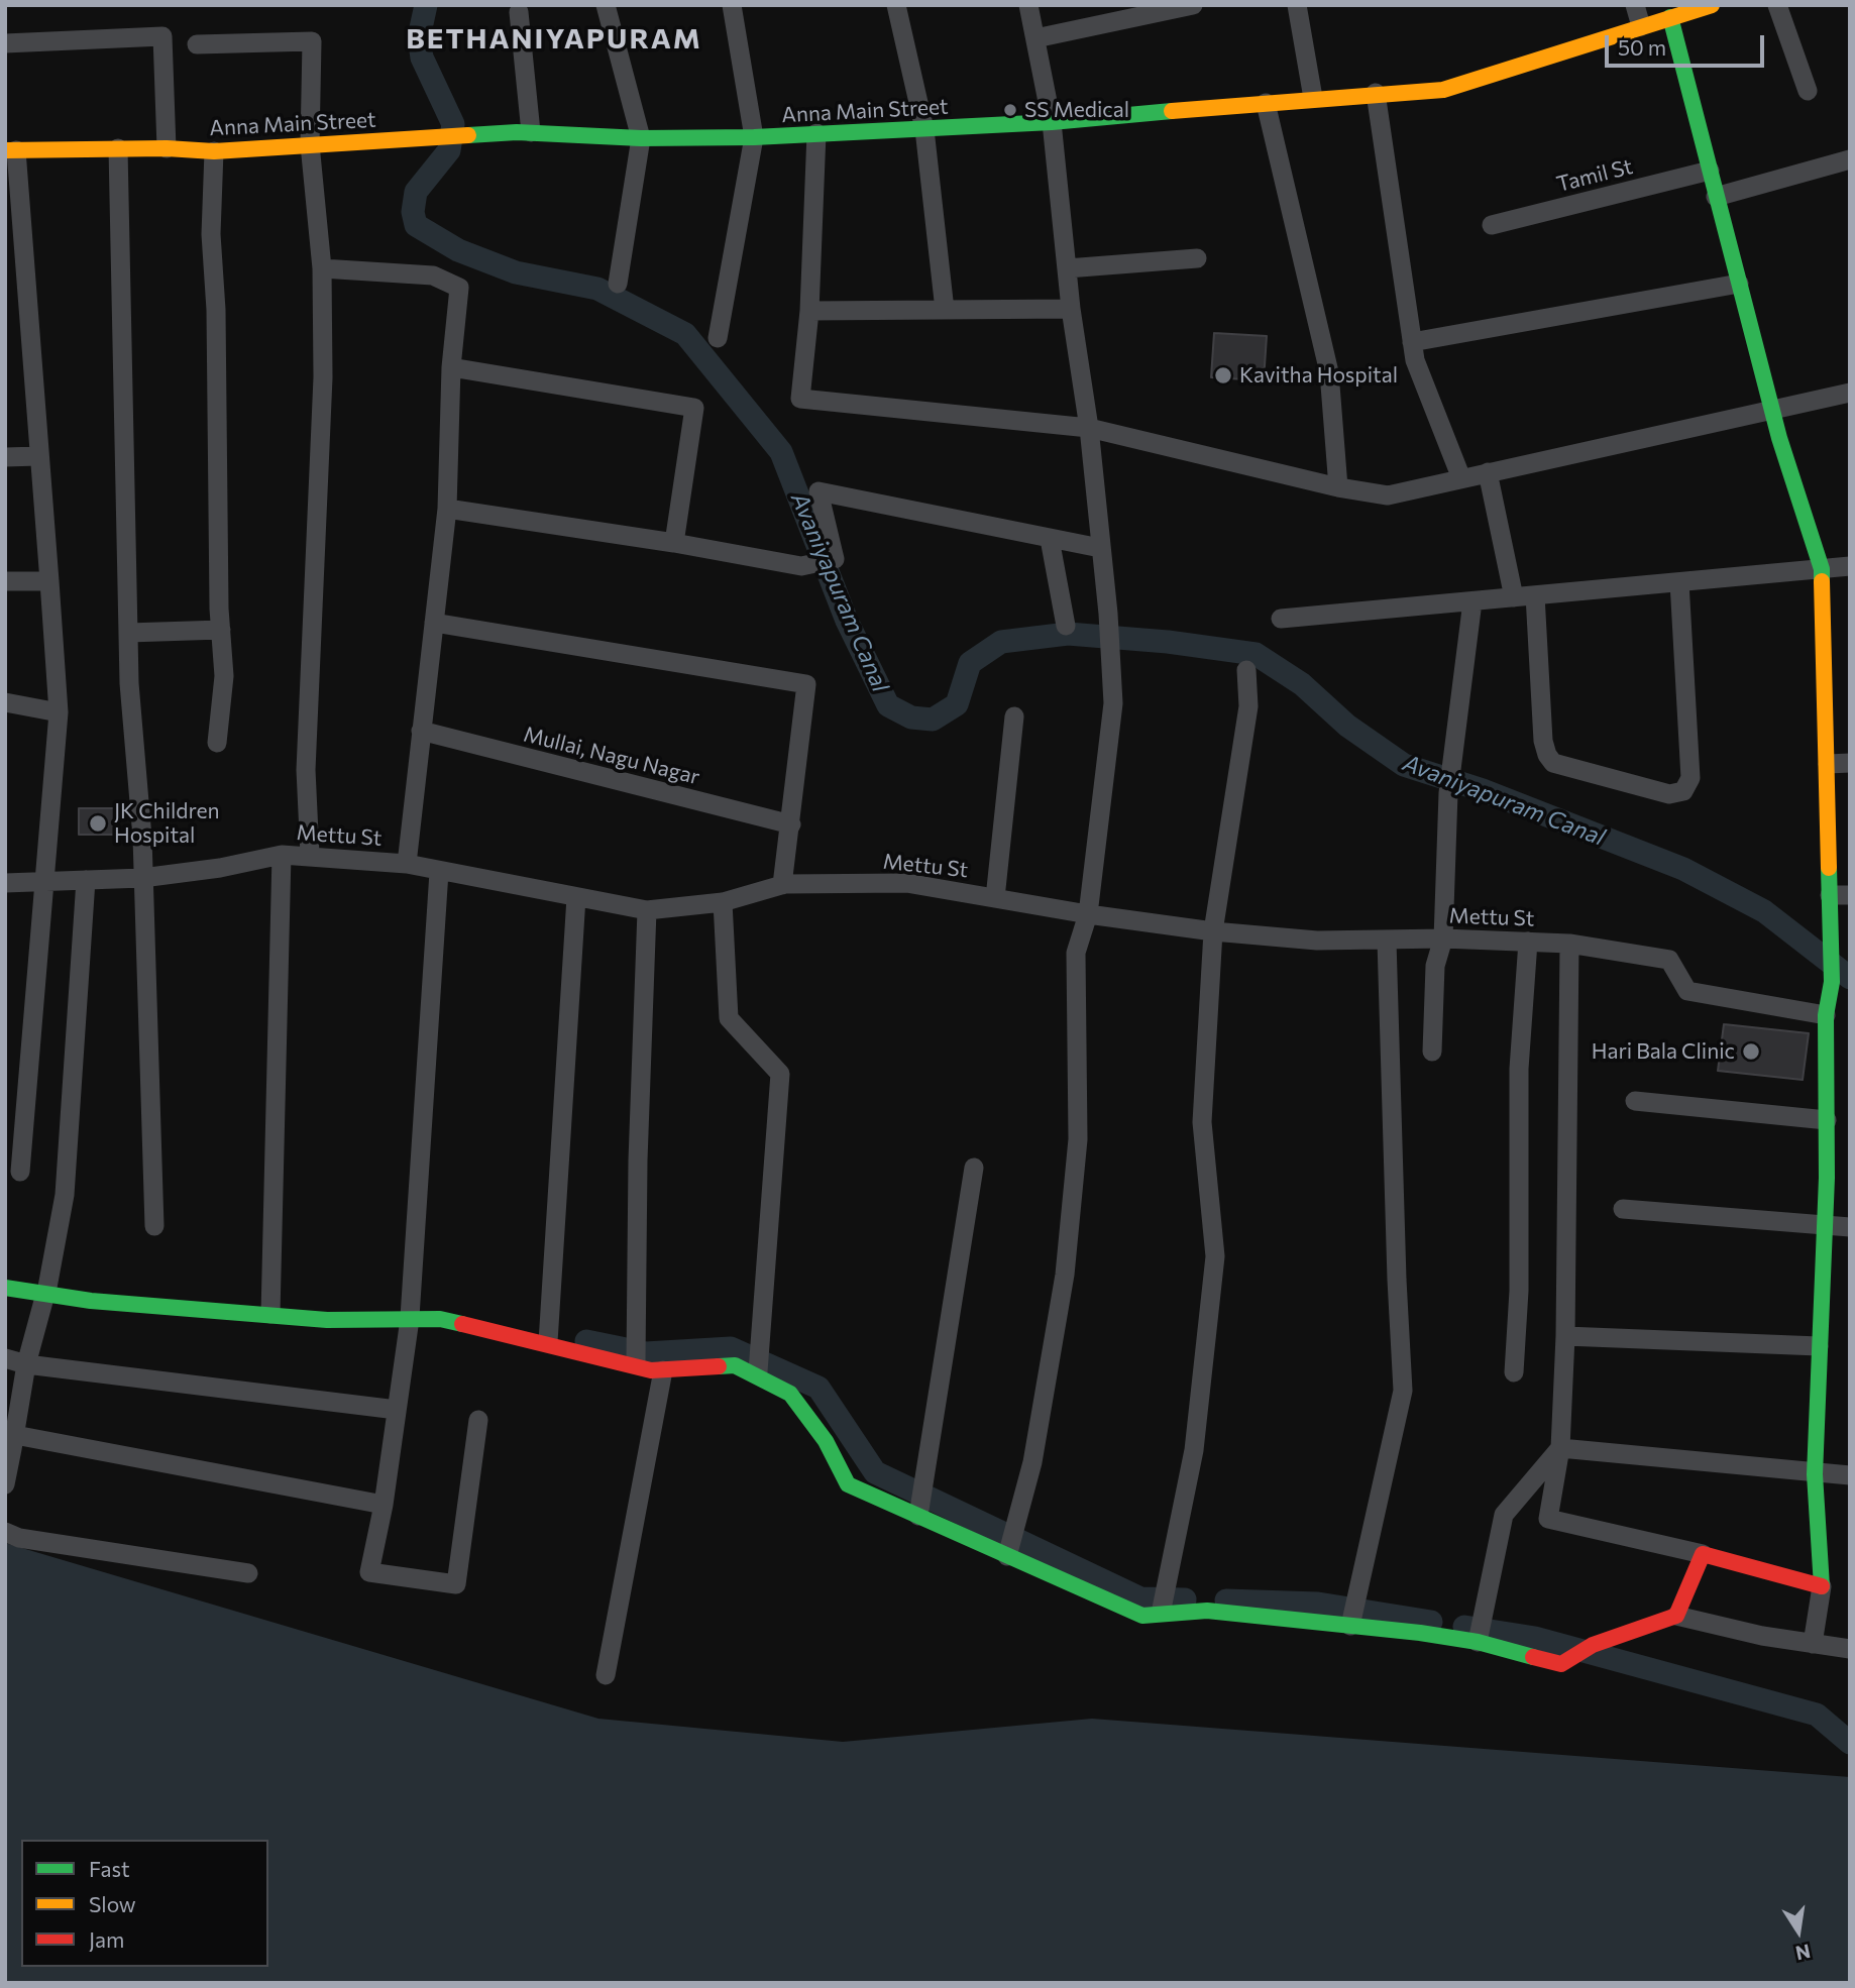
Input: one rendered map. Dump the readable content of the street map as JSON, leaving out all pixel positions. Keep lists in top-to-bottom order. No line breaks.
{"streets":{"street":["Anna Main Street","Tamil St","Mullai, Nagu Nagar","Mettu St"]},"districts":["BETHANIYAPURAM"],"water":["Avaniyapuram Canal"],"places":["SS Medical","Kavitha Hospital","JK Children Hospital","Hari Bala Clinic"],"legend":["Fast","Slow","Jam"],"scale_bar":"50 m","north":"bottom"}
